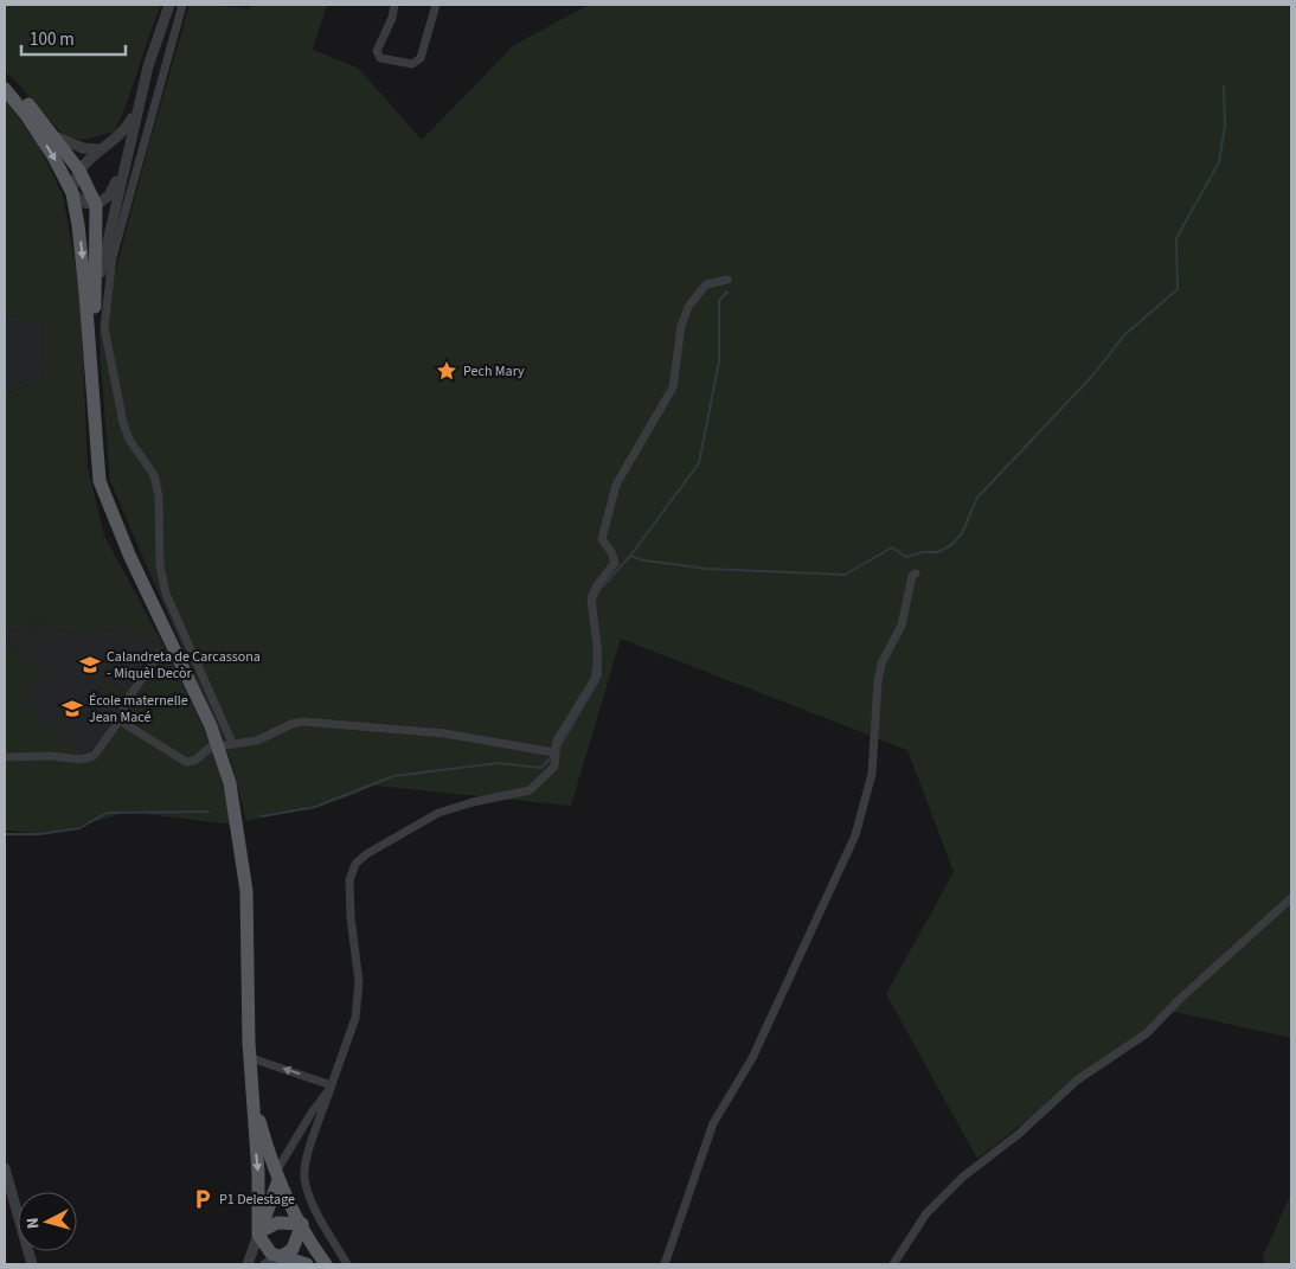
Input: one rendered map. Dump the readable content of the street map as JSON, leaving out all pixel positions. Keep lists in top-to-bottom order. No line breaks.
{"places":{"place":["Pech Mary"],"school or university":["Calandreta de Carcassona - Miquèl Decòr","École maternelle Jean Macé"],"parking":["P1 Delestage"]},"scale_bar":"100 m","north":"left"}
